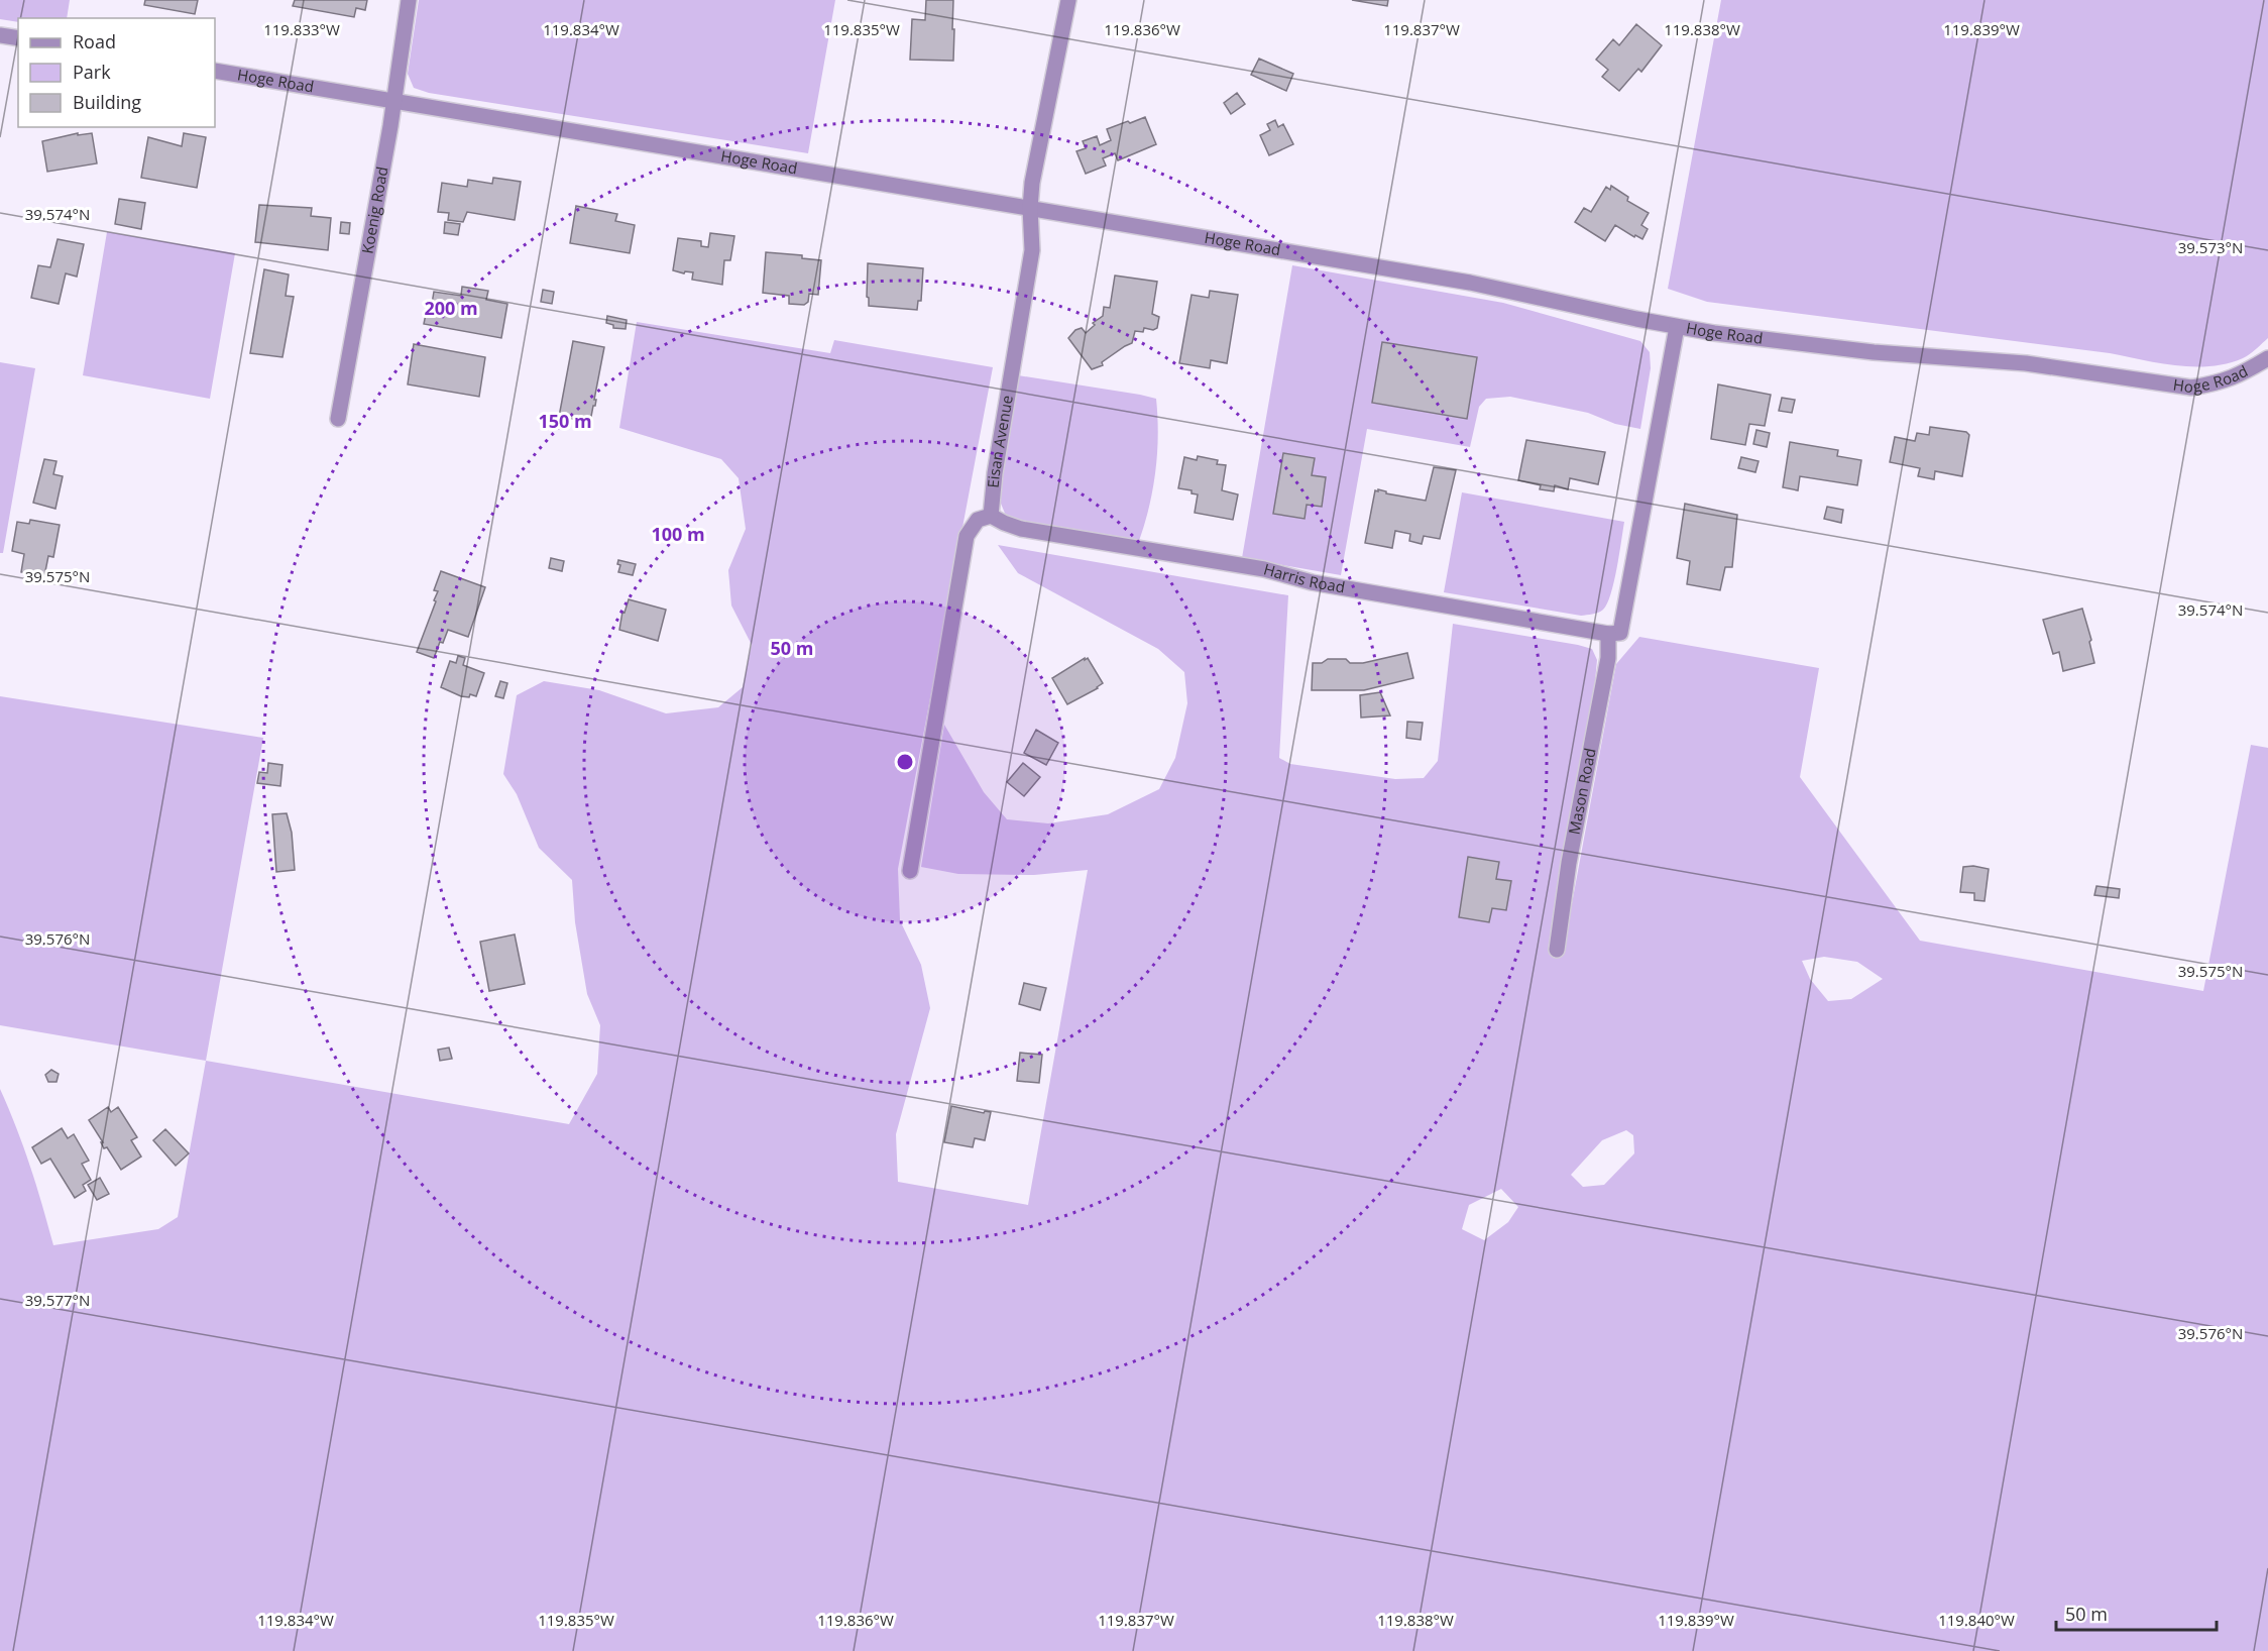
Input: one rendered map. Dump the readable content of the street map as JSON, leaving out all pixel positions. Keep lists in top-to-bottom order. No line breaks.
{"streets":{"street":["Hoge Road","Koenig Road","Eisan Avenue","Harris Road","Mason Road"]},"crossings":[["Hoge Road","Koenig Road"],["Hoge Road","Eisan Avenue"],["Hoge Road","Mason Road"],["Eisan Avenue","Harris Road"],["Harris Road","Mason Road"]],"legend":["Road","Park","Building"],"scale_bar":"50 m","coordinates":["119.838°W","119.839°W","119.833°W","119.834°W","119.835°W","119.836°W","119.837°W","39.574°N","39.573°N","39.575°N","39.576°N","39.577°N","119.840°W"],"rings":["200 m","150 m","100 m","50 m"]}
